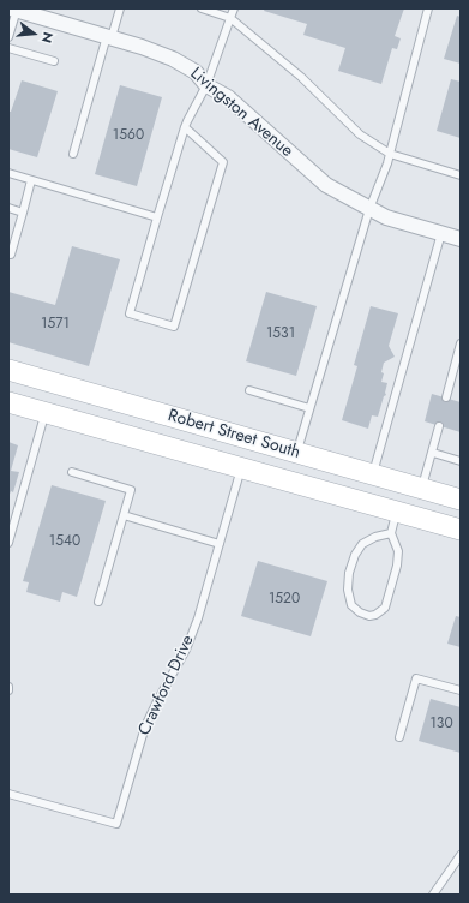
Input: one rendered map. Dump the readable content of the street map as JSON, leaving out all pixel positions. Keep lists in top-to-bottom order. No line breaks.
{"streets":{"main road":["Robert Street South"],"street":["Livingston Avenue"],"lane":["Crawford Drive"]},"crossings":[["Robert Street South","Crawford Drive"]],"house_numbers":["1560","1571","1531","1540","1520","130"],"north":"right"}
